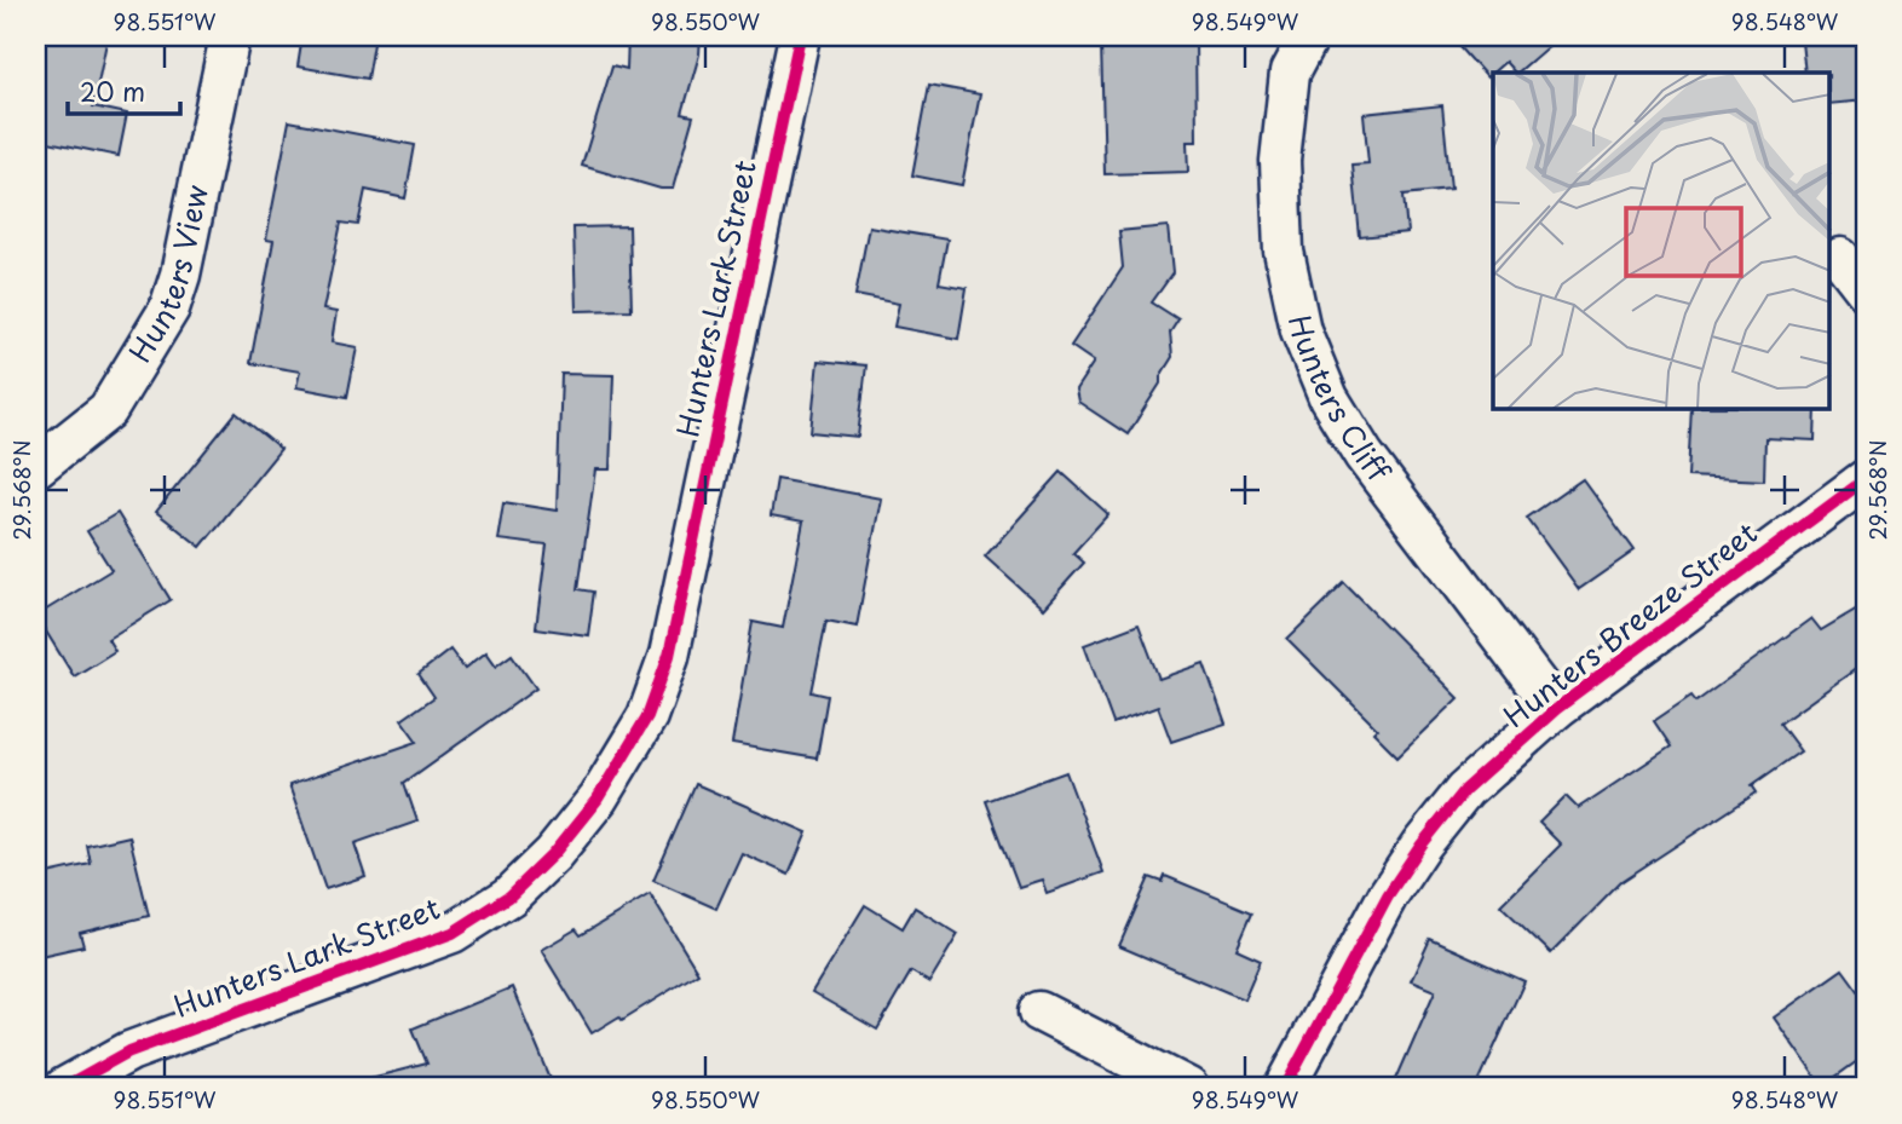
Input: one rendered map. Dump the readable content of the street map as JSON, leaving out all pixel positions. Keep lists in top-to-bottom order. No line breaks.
{"streets":{"street":["Hunters View","Hunters Lark Street","Hunters Cliff","Hunters Breeze Street"]},"crossings":[["Hunters Cliff","Hunters Breeze Street"]],"scale_bar":"20 m","coordinates":["98.551°W","98.550°W","98.549°W","98.548°W","29.568°N"]}
